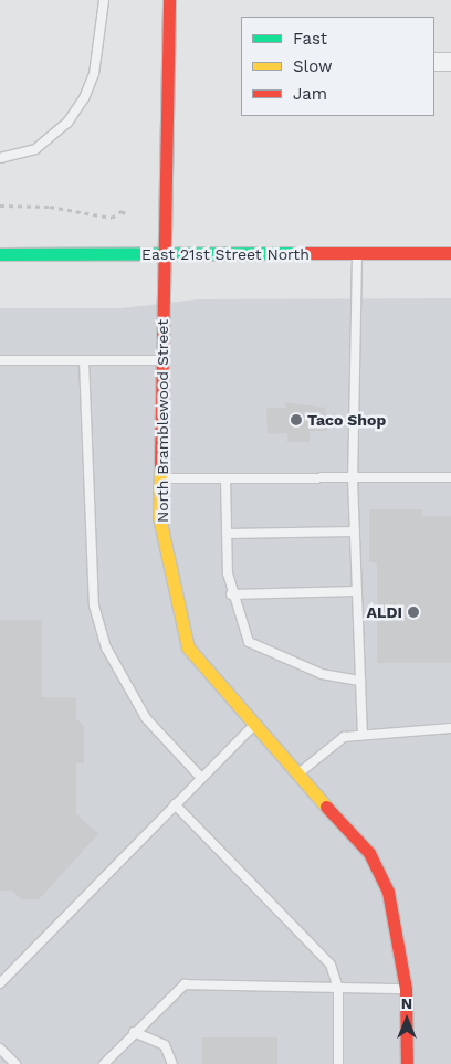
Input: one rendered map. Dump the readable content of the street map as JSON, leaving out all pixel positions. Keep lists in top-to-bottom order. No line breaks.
{"streets":{"street":["East 21st Street North","North Bramblewood Street"]},"crossings":[["East 21st Street North","North Bramblewood Street"]],"places":["Taco Shop","ALDI"],"legend":["Fast","Slow","Jam"],"north":"top"}
